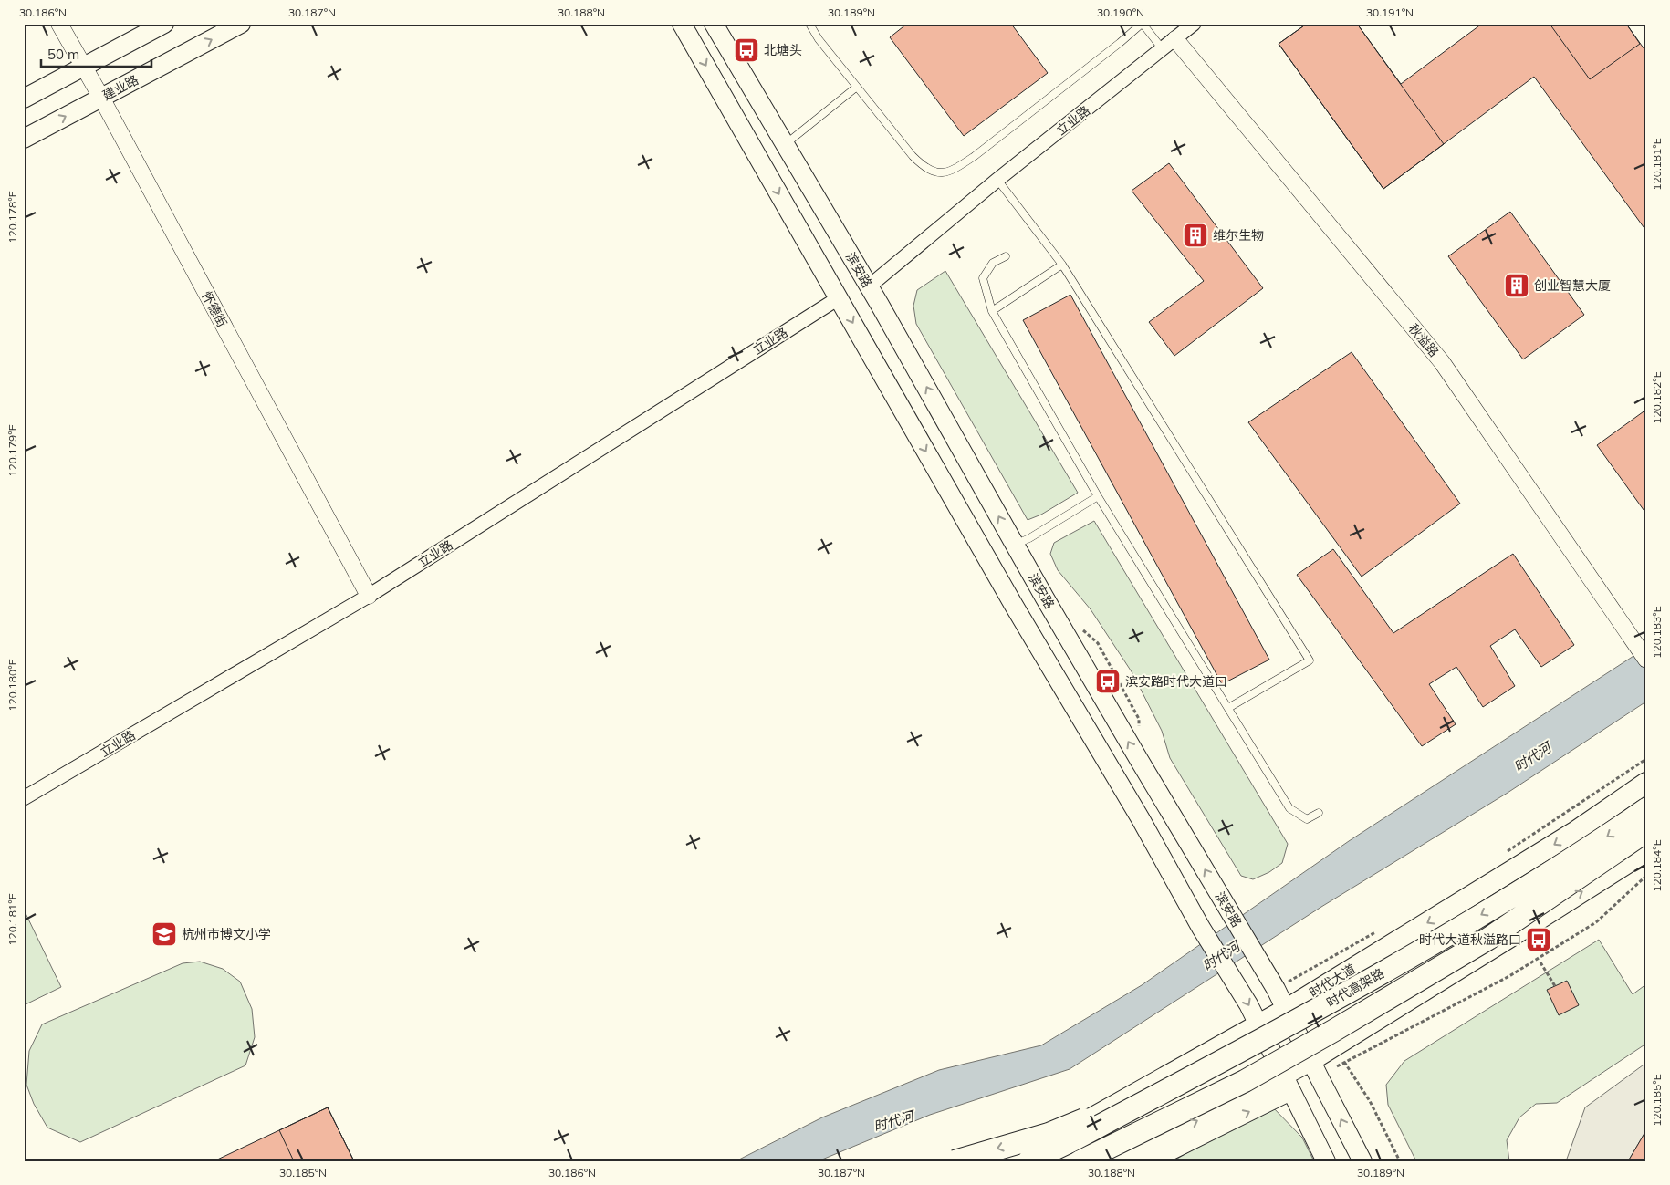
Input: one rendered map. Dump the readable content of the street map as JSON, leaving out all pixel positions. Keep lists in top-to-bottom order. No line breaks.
{"streets":{"highway":["时代高架路"],"main road":["建业路","滨安路","时代大道"],"street":["立业路","怀德街","秋溢路"]},"crossings":[["建业路","怀德街"],["立业路","滨安路"],["立业路","怀德街"],["立业路","秋溢路"],["滨安路","时代大道"]],"water":["时代河"],"places":{"bus stop":["北塘头","滨安路时代大道口","时代大道秋溢路口"],"building":["维尔生物","创业智慧大厦"],"school or university":["杭州市博文小学"]},"scale_bar":"50 m","coordinates":["30.186°N","30.187°N","30.188°N","30.189°N","30.190°N","30.191°N","120.181°E","120.178°E","120.182°E","120.179°E","120.183°E","120.180°E","120.184°E","120.185°E","30.185°N"]}
